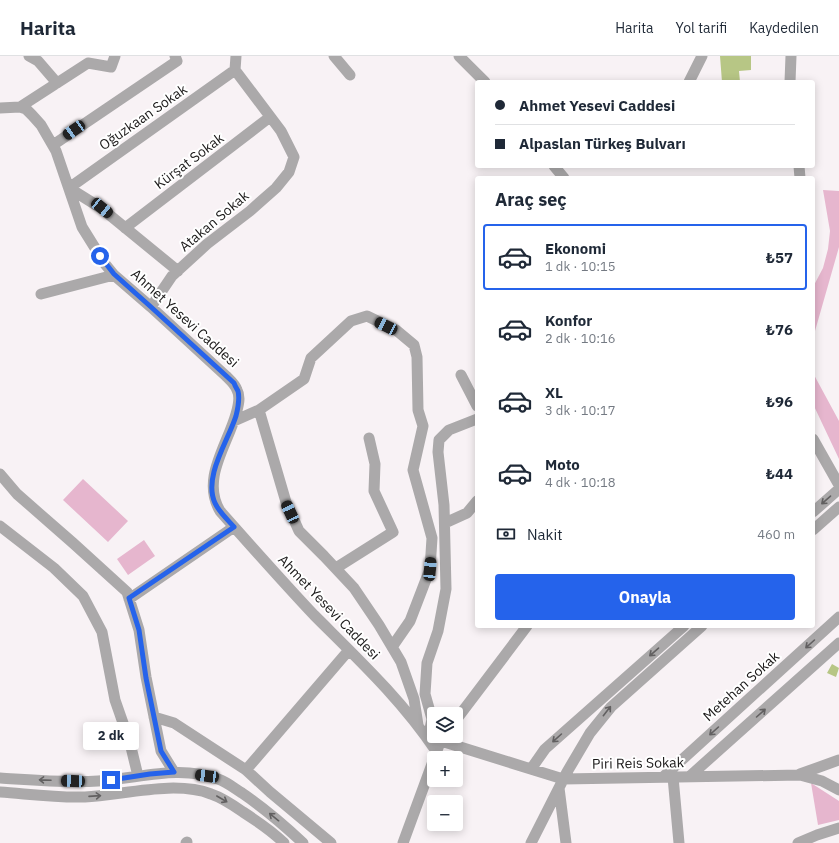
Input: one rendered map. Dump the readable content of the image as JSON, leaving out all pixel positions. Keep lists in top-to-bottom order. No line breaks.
{"streets":{"street":["Oğuzkaan Sokak","Kürşat Sokak","Atakan Sokak","Ahmet Yesevi Caddesi","Metehan Sokak","Piri Reis Sokak"]},"crossings":[["Oğuzkaan Sokak","Ahmet Yesevi Caddesi"],["Kürşat Sokak","Atakan Sokak"],["Atakan Sokak","Ahmet Yesevi Caddesi"],["Metehan Sokak","Piri Reis Sokak"]],"page":{"header":"Harita","nav":["Harita","Yol tarifi","Kaydedilen"],"banner":["Ahmet Yesevi Caddesi","Alpaslan Türkeş Bulvarı"],"heading":"Araç seç","list":[{"name":"Ekonomi","note":"1 dk · 10:15","value":"₺57"},{"name":"Konfor","note":"2 dk · 10:16","value":"₺76"},{"name":"XL","note":"3 dk · 10:17","value":"₺96"},{"name":"Moto","note":"4 dk · 10:18","value":"₺44"}],"pay":["Nakit","460 m"],"buttons":"Onayla","map_buttons":["+","−"],"bubble":"2 dk"}}
